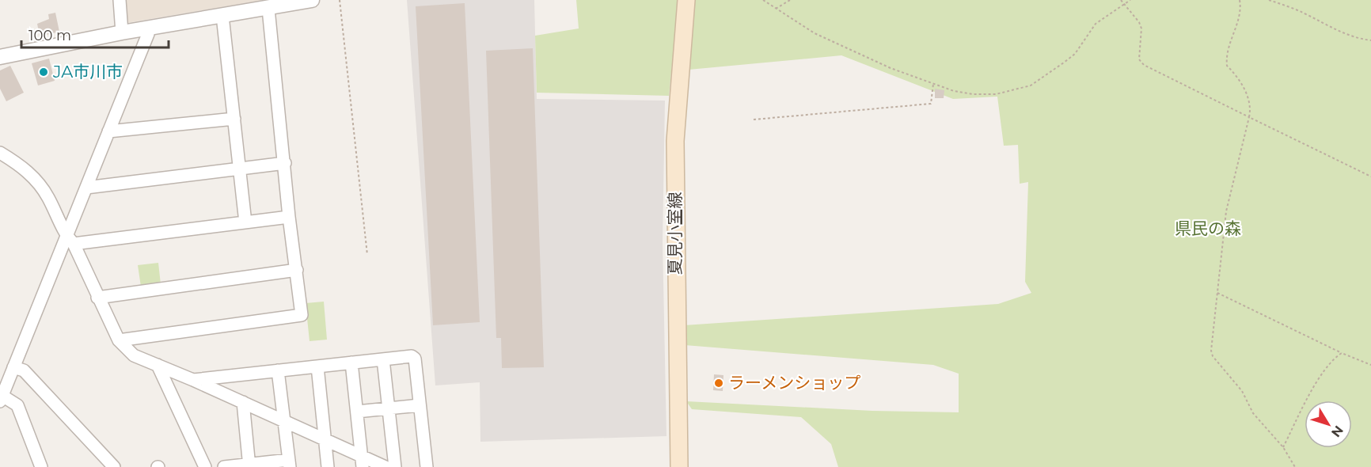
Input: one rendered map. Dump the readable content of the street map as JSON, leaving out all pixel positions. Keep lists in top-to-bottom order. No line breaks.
{"streets":{"main road":["夏見小室線"]},"parks":["県民の森"],"places":["JA市川市","ラーメンショップ"],"scale_bar":"100 m","north":"bottom right"}
